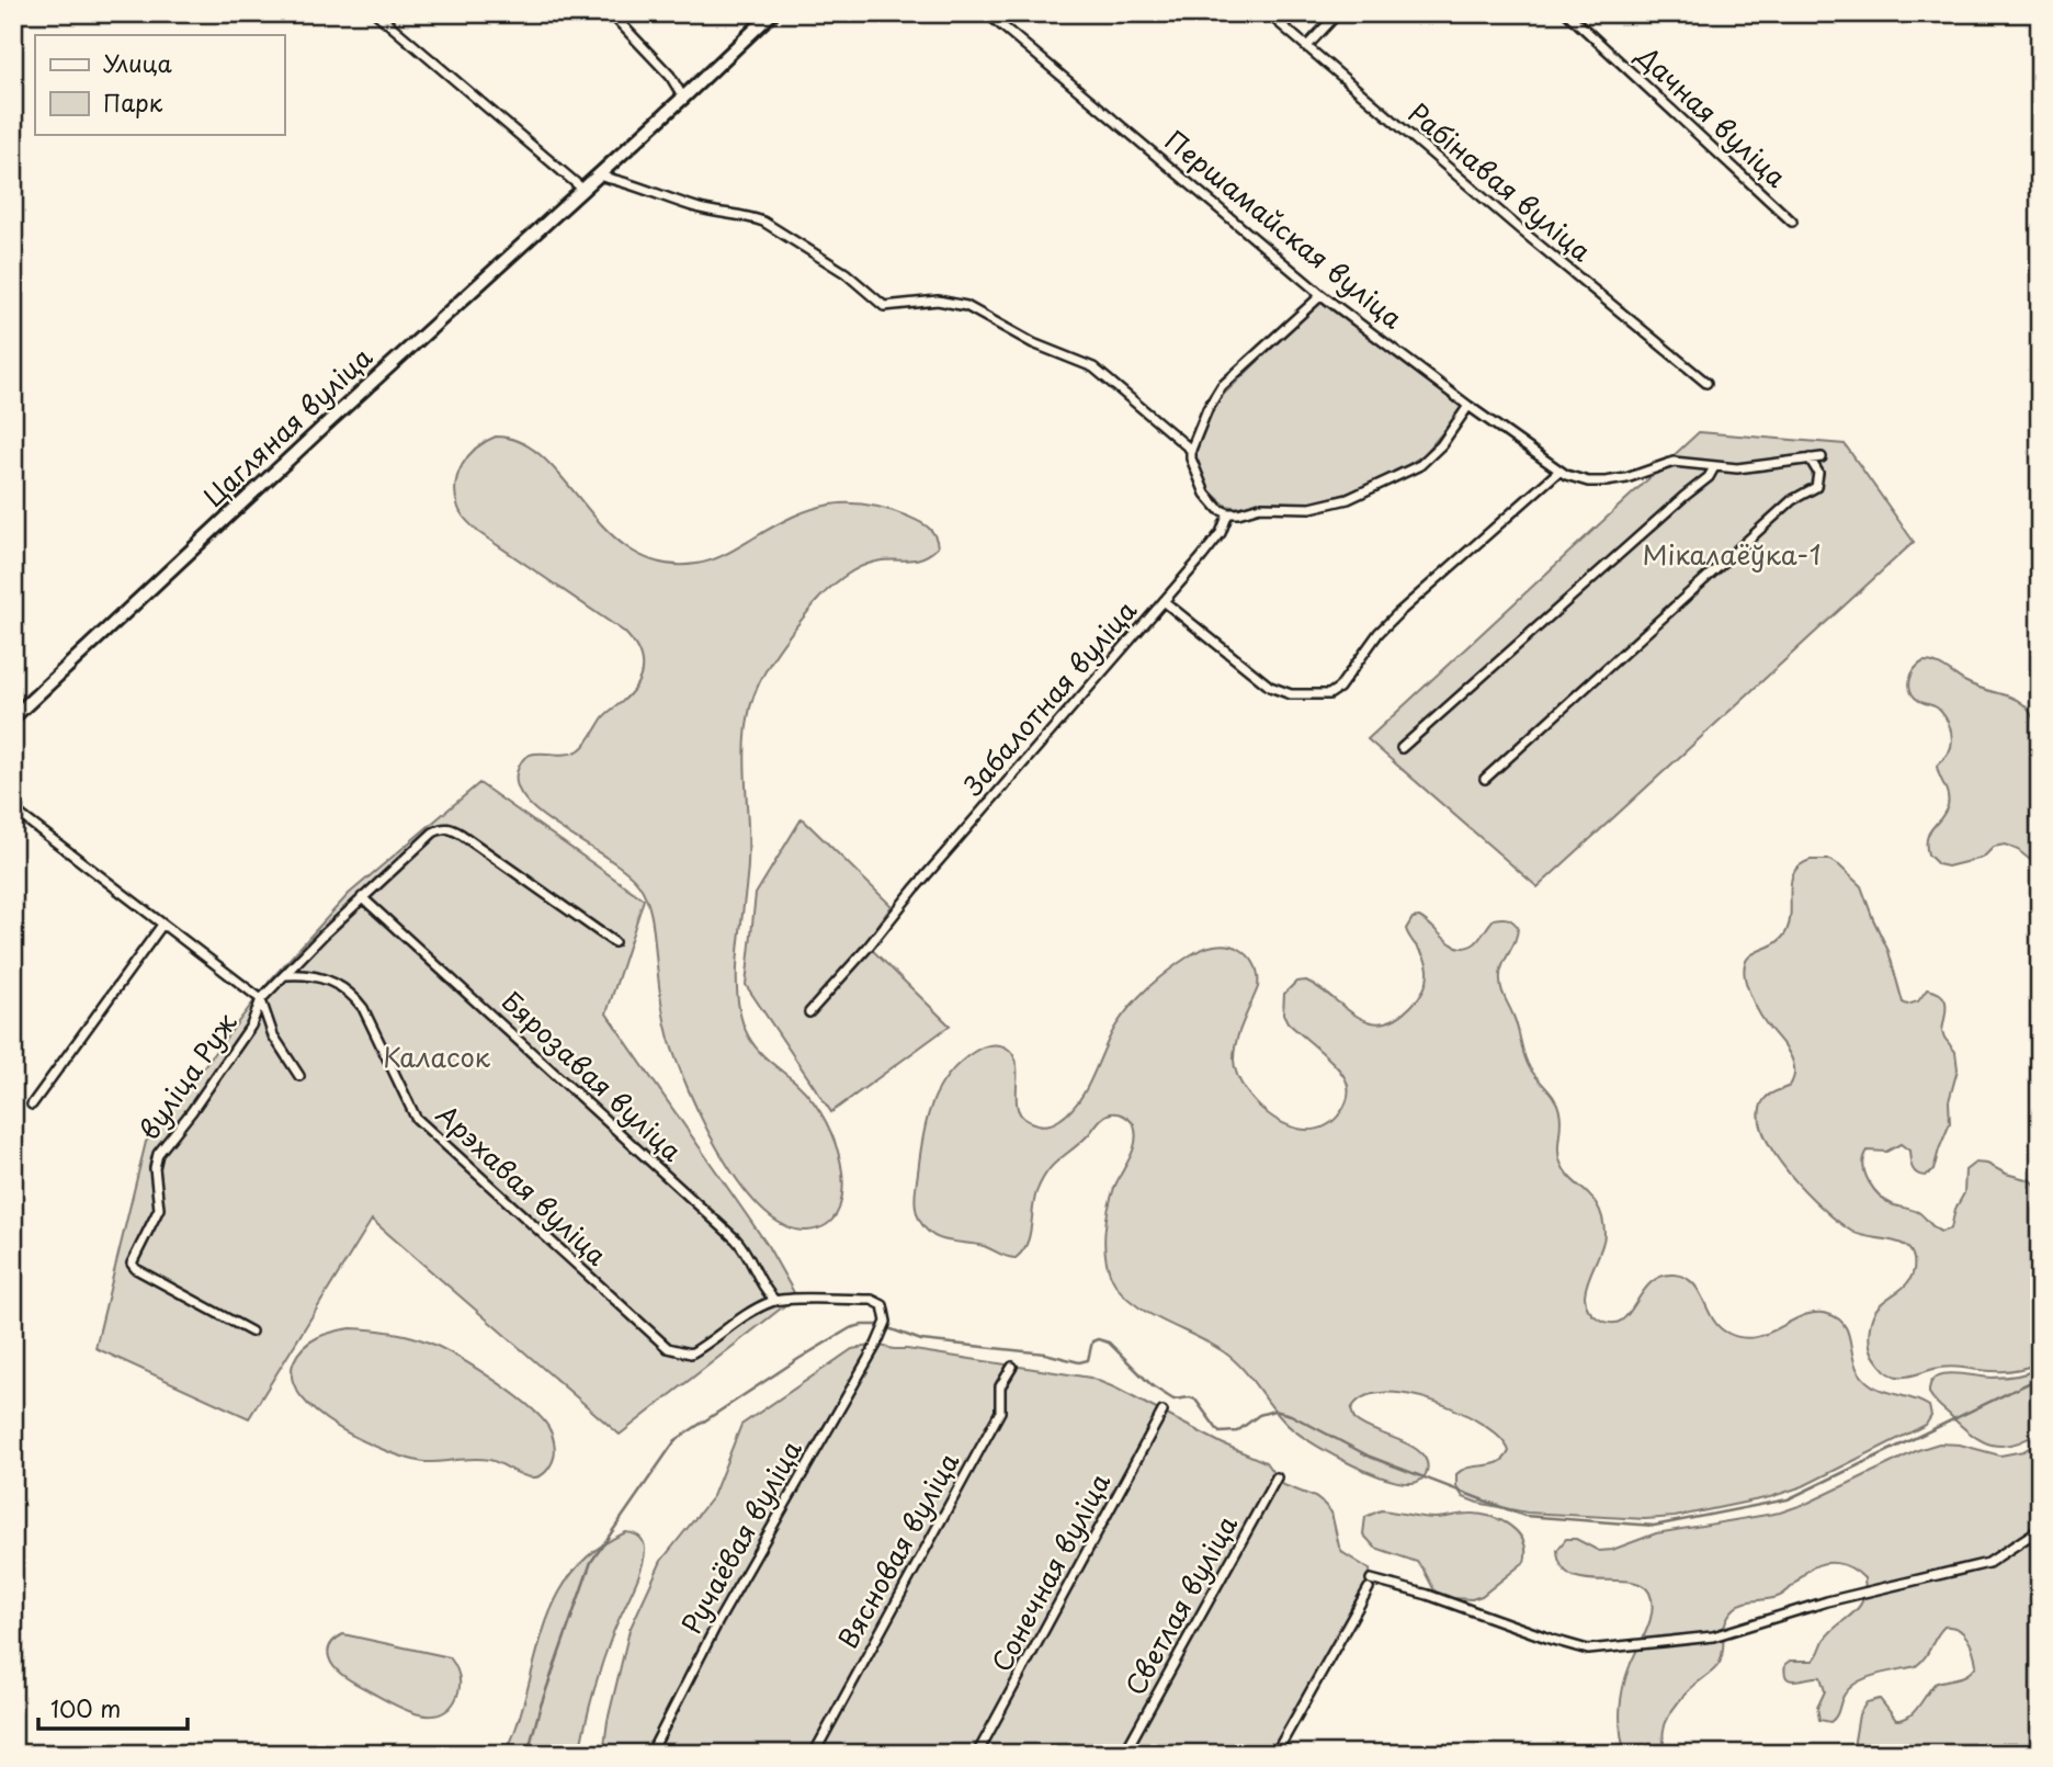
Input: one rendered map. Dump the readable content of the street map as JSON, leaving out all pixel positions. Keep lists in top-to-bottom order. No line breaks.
{"streets":{"street":["Дачная вуліца","Рабінавая вуліца","Першамайская вуліца","Цагляная вуліца","Забалотная вуліца","вуліца Руж","Бярозавая вуліца","Арэхавая вуліца","Ручаёвая вуліца","Вясновая вуліца","Сонечная вуліца","Светлая вуліца"]},"crossings":[["Бярозавая вуліца","Арэхавая вуліца"],["Бярозавая вуліца","Ручаёвая вуліца"],["Арэхавая вуліца","Ручаёвая вуліца"]],"parks":["Мікалаёўка-1","Каласок"],"legend":["Улица","Парк"],"scale_bar":"100 m"}
